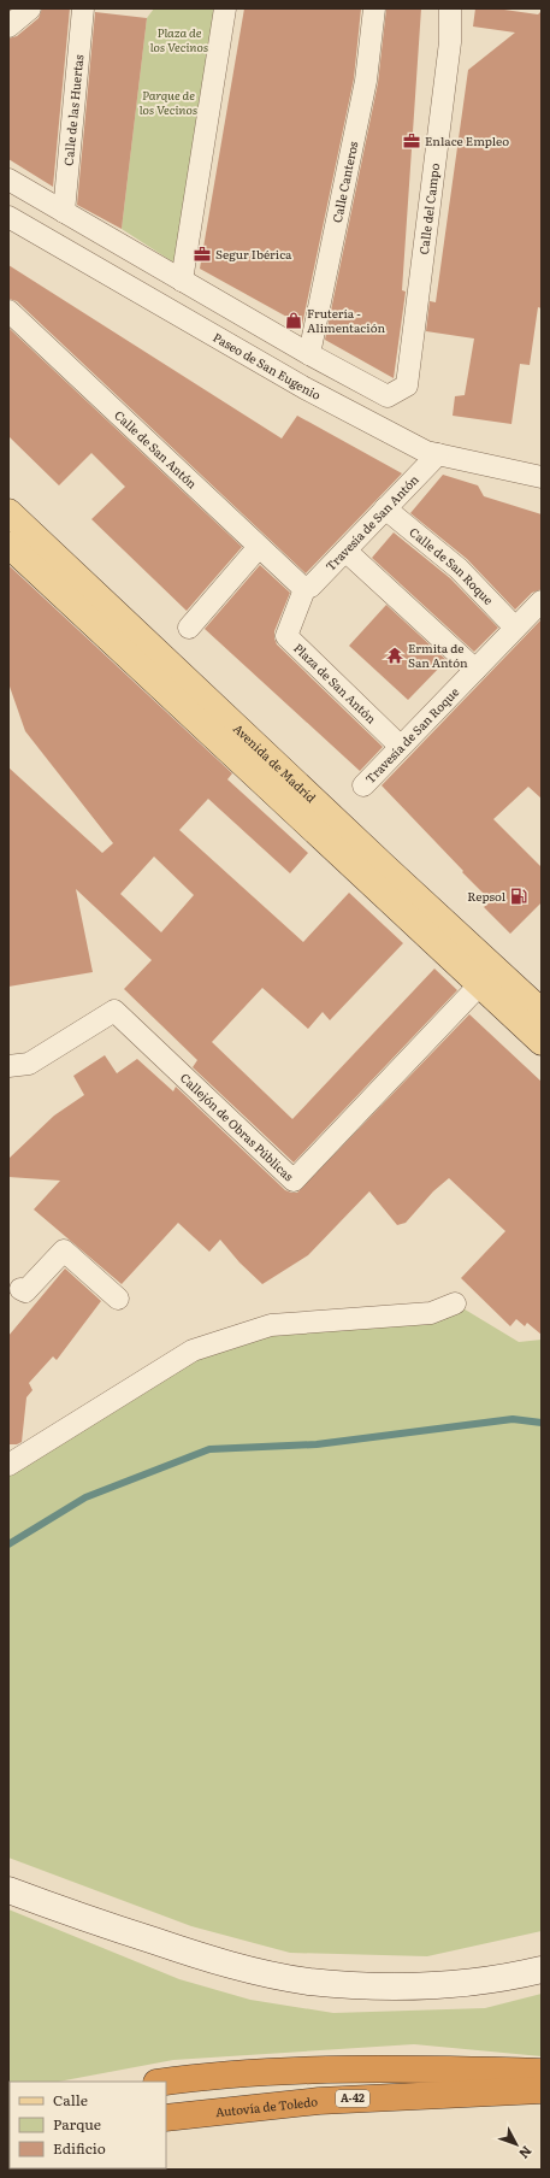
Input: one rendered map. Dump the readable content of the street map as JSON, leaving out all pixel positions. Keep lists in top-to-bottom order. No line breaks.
{"streets":{"highway":["A-42","Autovía de Toledo"],"main road":["Avenida de Madrid"],"street":["Calle de las Huertas","Calle Canteros","Calle del Campo","Paseo de San Eugenio","Calle de San Antón","Travesía de San Antón","Calle de San Roque","Plaza de San Antón","Travesía de San Roque","Callejón de Obras Públicas"]},"crossings":[["Calle Canteros","Calle del Campo"],["Paseo de San Eugenio","Travesía de San Antón"],["Calle de San Antón","Travesía de San Antón"],["Calle de San Antón","Plaza de San Antón"],["Travesía de San Antón","Calle de San Roque"],["Travesía de San Antón","Plaza de San Antón"],["Calle de San Roque","Travesía de San Roque"],["Plaza de San Antón","Travesía de San Roque"],["Avenida de Madrid","Callejón de Obras Públicas"]],"parks":["Plaza de los Vecinos","Parque de los Vecinos"],"places":{"office":["Enlace Empleo","Segur Ibérica"],"shop":["Frutería - Alimentación"],"temple":["Ermita de San Antón"],"fuel station":["Repsol"]},"legend":["Calle","Parque","Edificio"],"north":"bottom right"}
